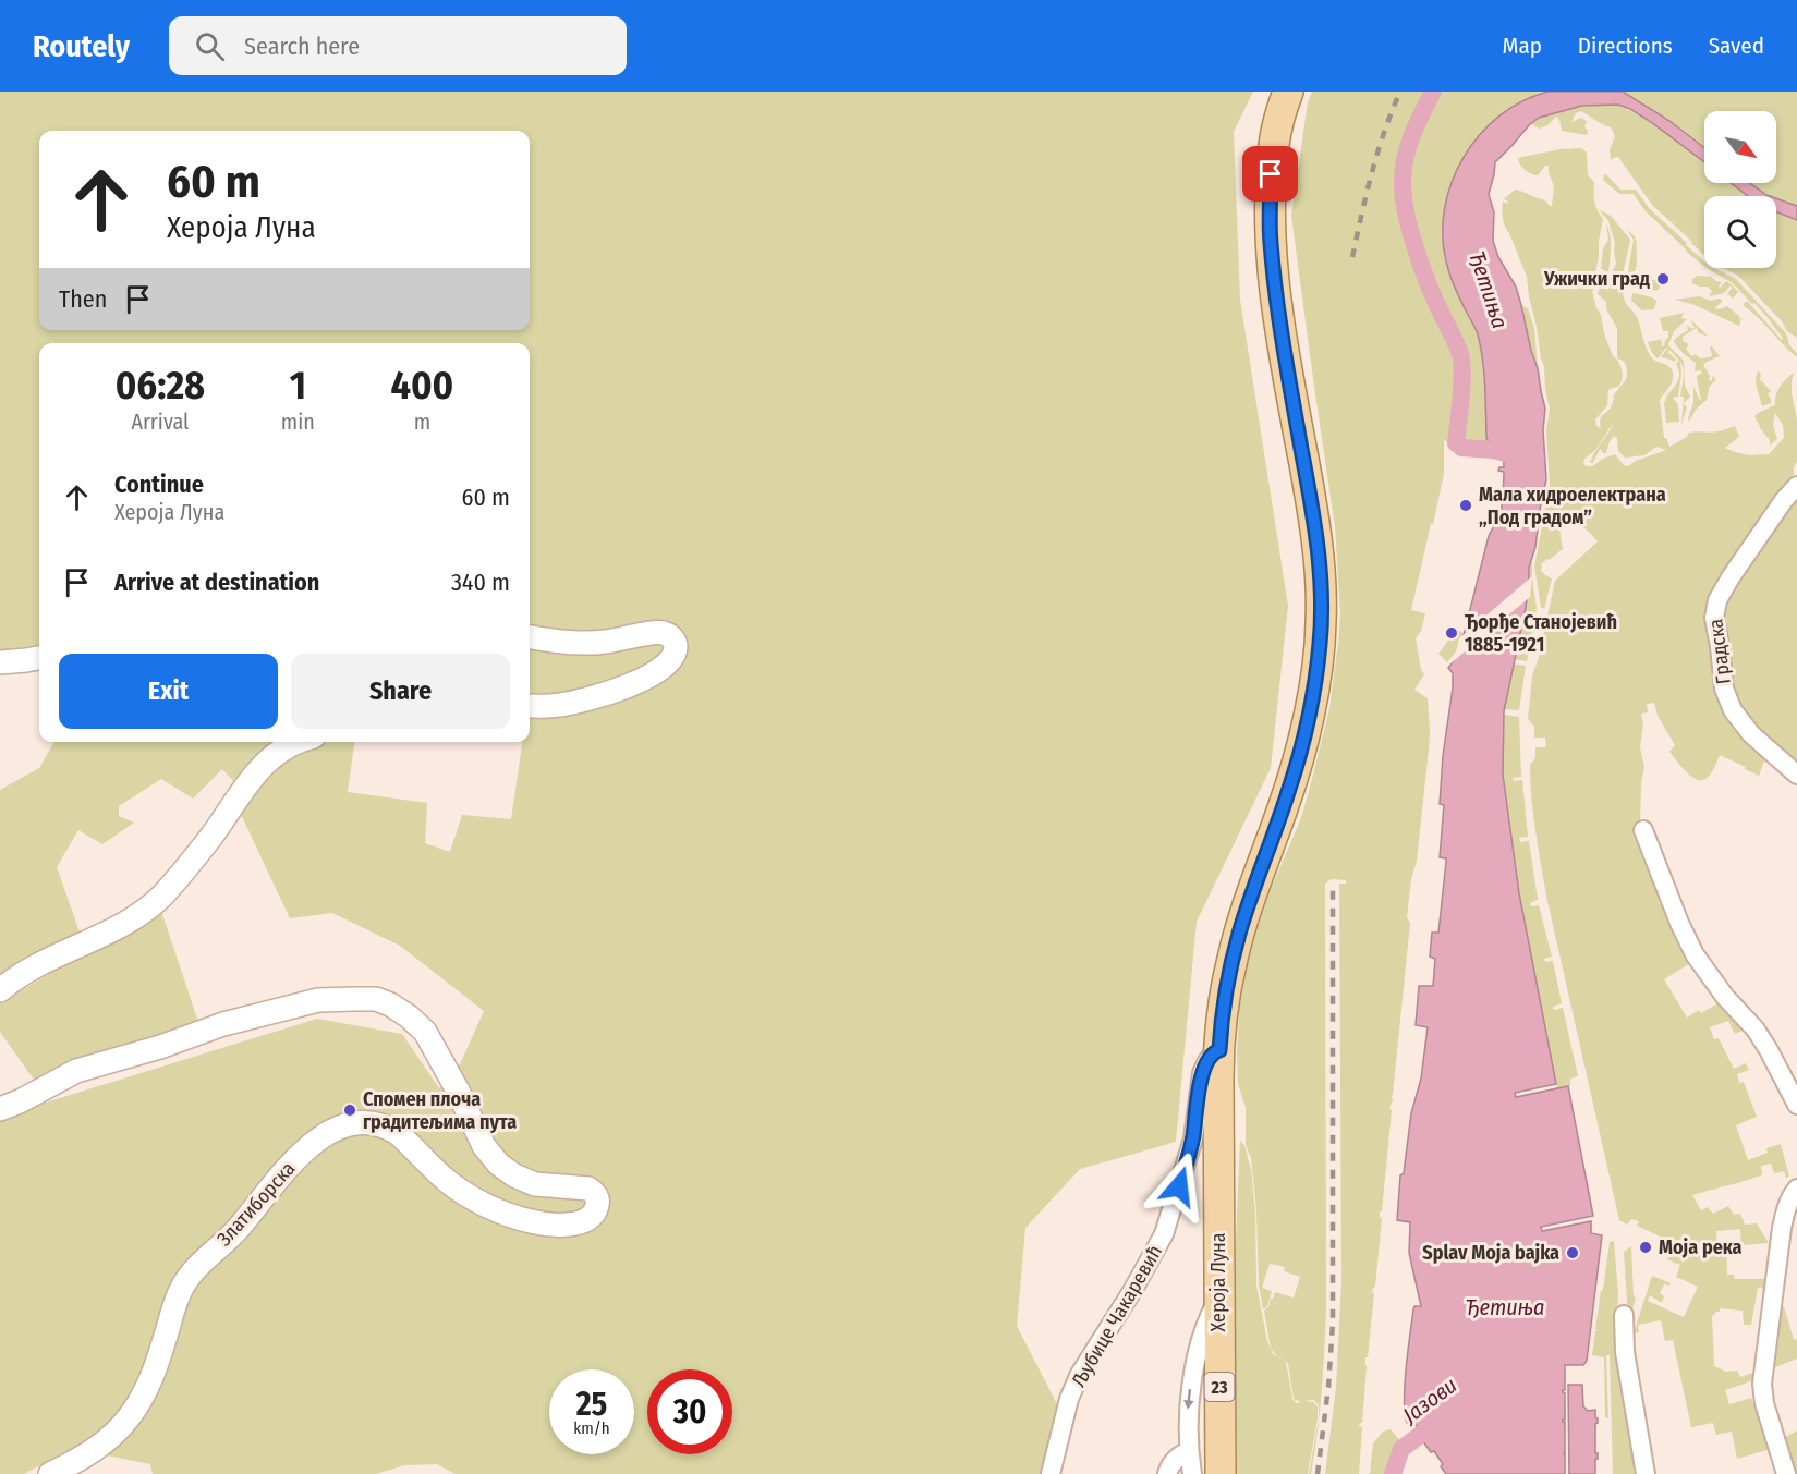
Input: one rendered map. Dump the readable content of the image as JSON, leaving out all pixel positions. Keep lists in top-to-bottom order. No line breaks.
{"streets":{"main road":["Хероја Луна","23"],"street":["Градска","Златиборска","Љубице Чакаревић"]},"crossings":[["Хероја Луна","Љубице Чакаревић"]],"water":["Ђетиња","Јазови"],"places":["Ужички град","Мала хидроелектрана „Под градом”","Ђорђе Станојевић 1885-1921","Спомен плоча градитељима пута","Моја река","Splav Moja bajka"],"north":"bottom right","page":{"header":"Routely","search":"Search here","nav":["Map","Directions","Saved"],"turn":["60 m","Хероја Луна"],"then":"Then","eta":["06:28","Arrival","1","min","400","m"],"list":[{"name":"Continue","note":"Хероја Луна","value":"60 m"},{"name":"Arrive at destination","value":"340 m"}],"buttons":["Exit","Share"],"speed":"25 km/h","limit":"30"}}
